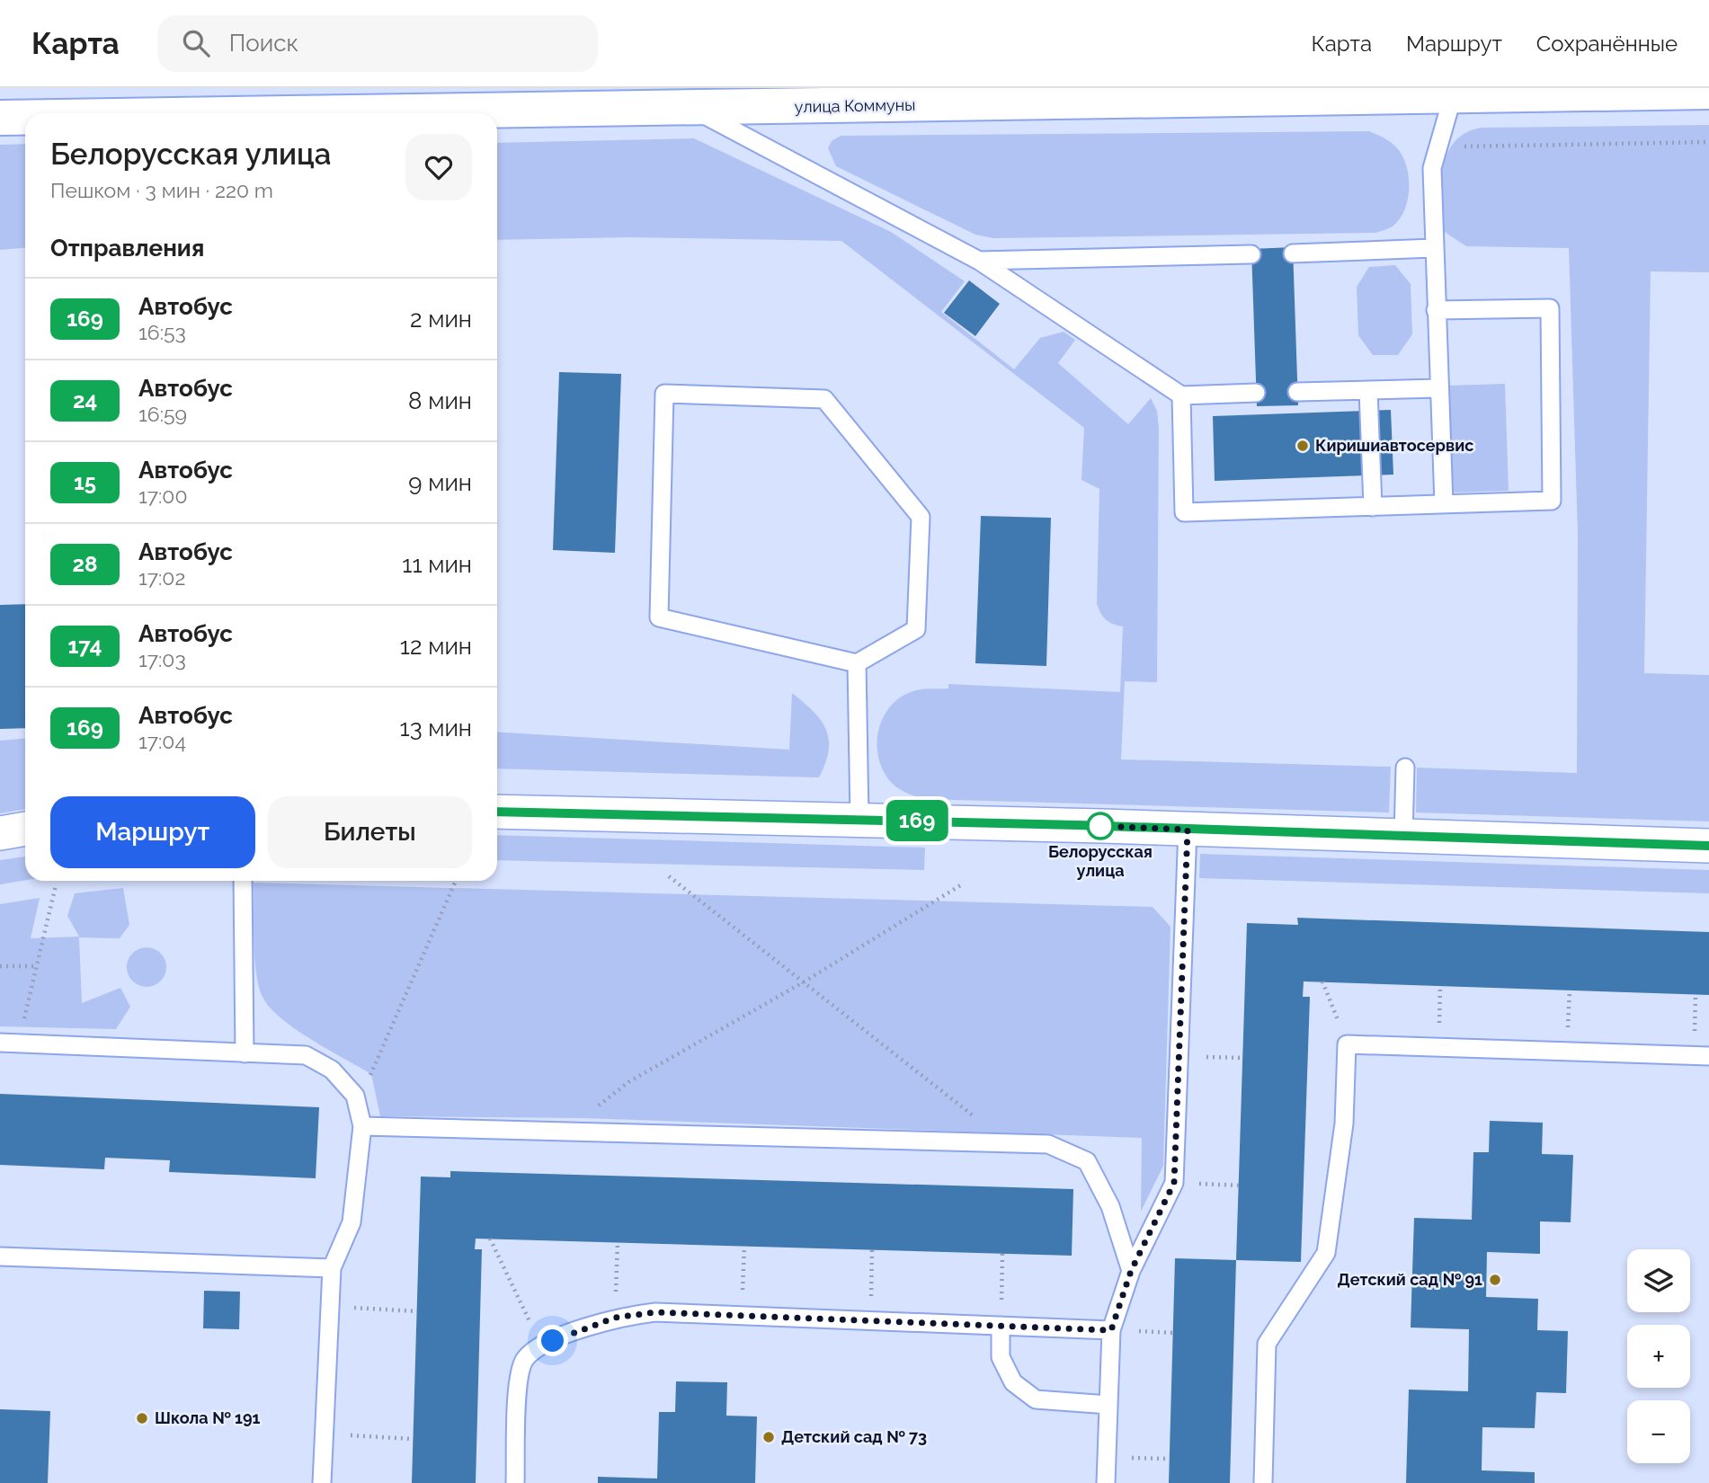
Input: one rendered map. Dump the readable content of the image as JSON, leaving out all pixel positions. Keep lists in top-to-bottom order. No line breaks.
{"streets":{"street":["улица Коммуны"]},"places":["Киришиавтосервис","Белорусская улица","Детский сад № 91","Школа № 191","Детский сад № 73"],"lines":["bus line 169"],"page":{"header":"Карта","search":"Поиск","nav":["Карта","Маршрут","Сохранённые"],"on_map":"169","heading":[["Белорусская улица","Пешком · 3 мин · 220 m"],"Отправления"],"list":[{"mark":"169","name":"Автобус","note":"16:53","value":"2 мин"},{"mark":"24","name":"Автобус","note":"16:59","value":"8 мин"},{"mark":"15","name":"Автобус","note":"17:00","value":"9 мин"},{"mark":"28","name":"Автобус","note":"17:02","value":"11 мин"},{"mark":"174","name":"Автобус","note":"17:03","value":"12 мин"},{"mark":"169","name":"Автобус","note":"17:04","value":"13 мин"}],"buttons":["Маршрут","Билеты"],"map_buttons":["+","−"]}}
